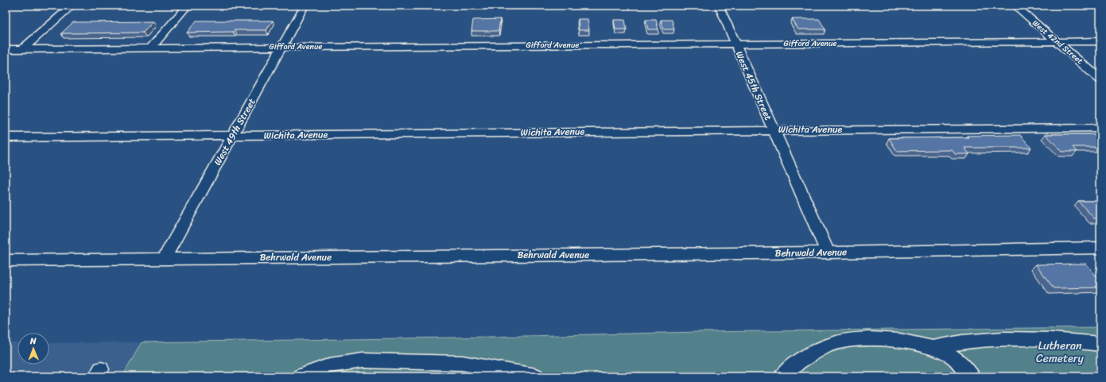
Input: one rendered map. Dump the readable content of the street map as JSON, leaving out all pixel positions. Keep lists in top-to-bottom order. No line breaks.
{"streets":{"street":["West 42nd Street","Gifford Avenue","West 45th Street","Wichita Avenue","West 49th Street","Behrwald Avenue"]},"crossings":[["West 42nd Street","Gifford Avenue"],["Gifford Avenue","West 45th Street"],["Gifford Avenue","West 49th Street"],["West 45th Street","Wichita Avenue"],["West 45th Street","Behrwald Avenue"],["Wichita Avenue","West 49th Street"],["West 49th Street","Behrwald Avenue"]],"parks":["Lutheran Cemetery"],"north":"top"}
